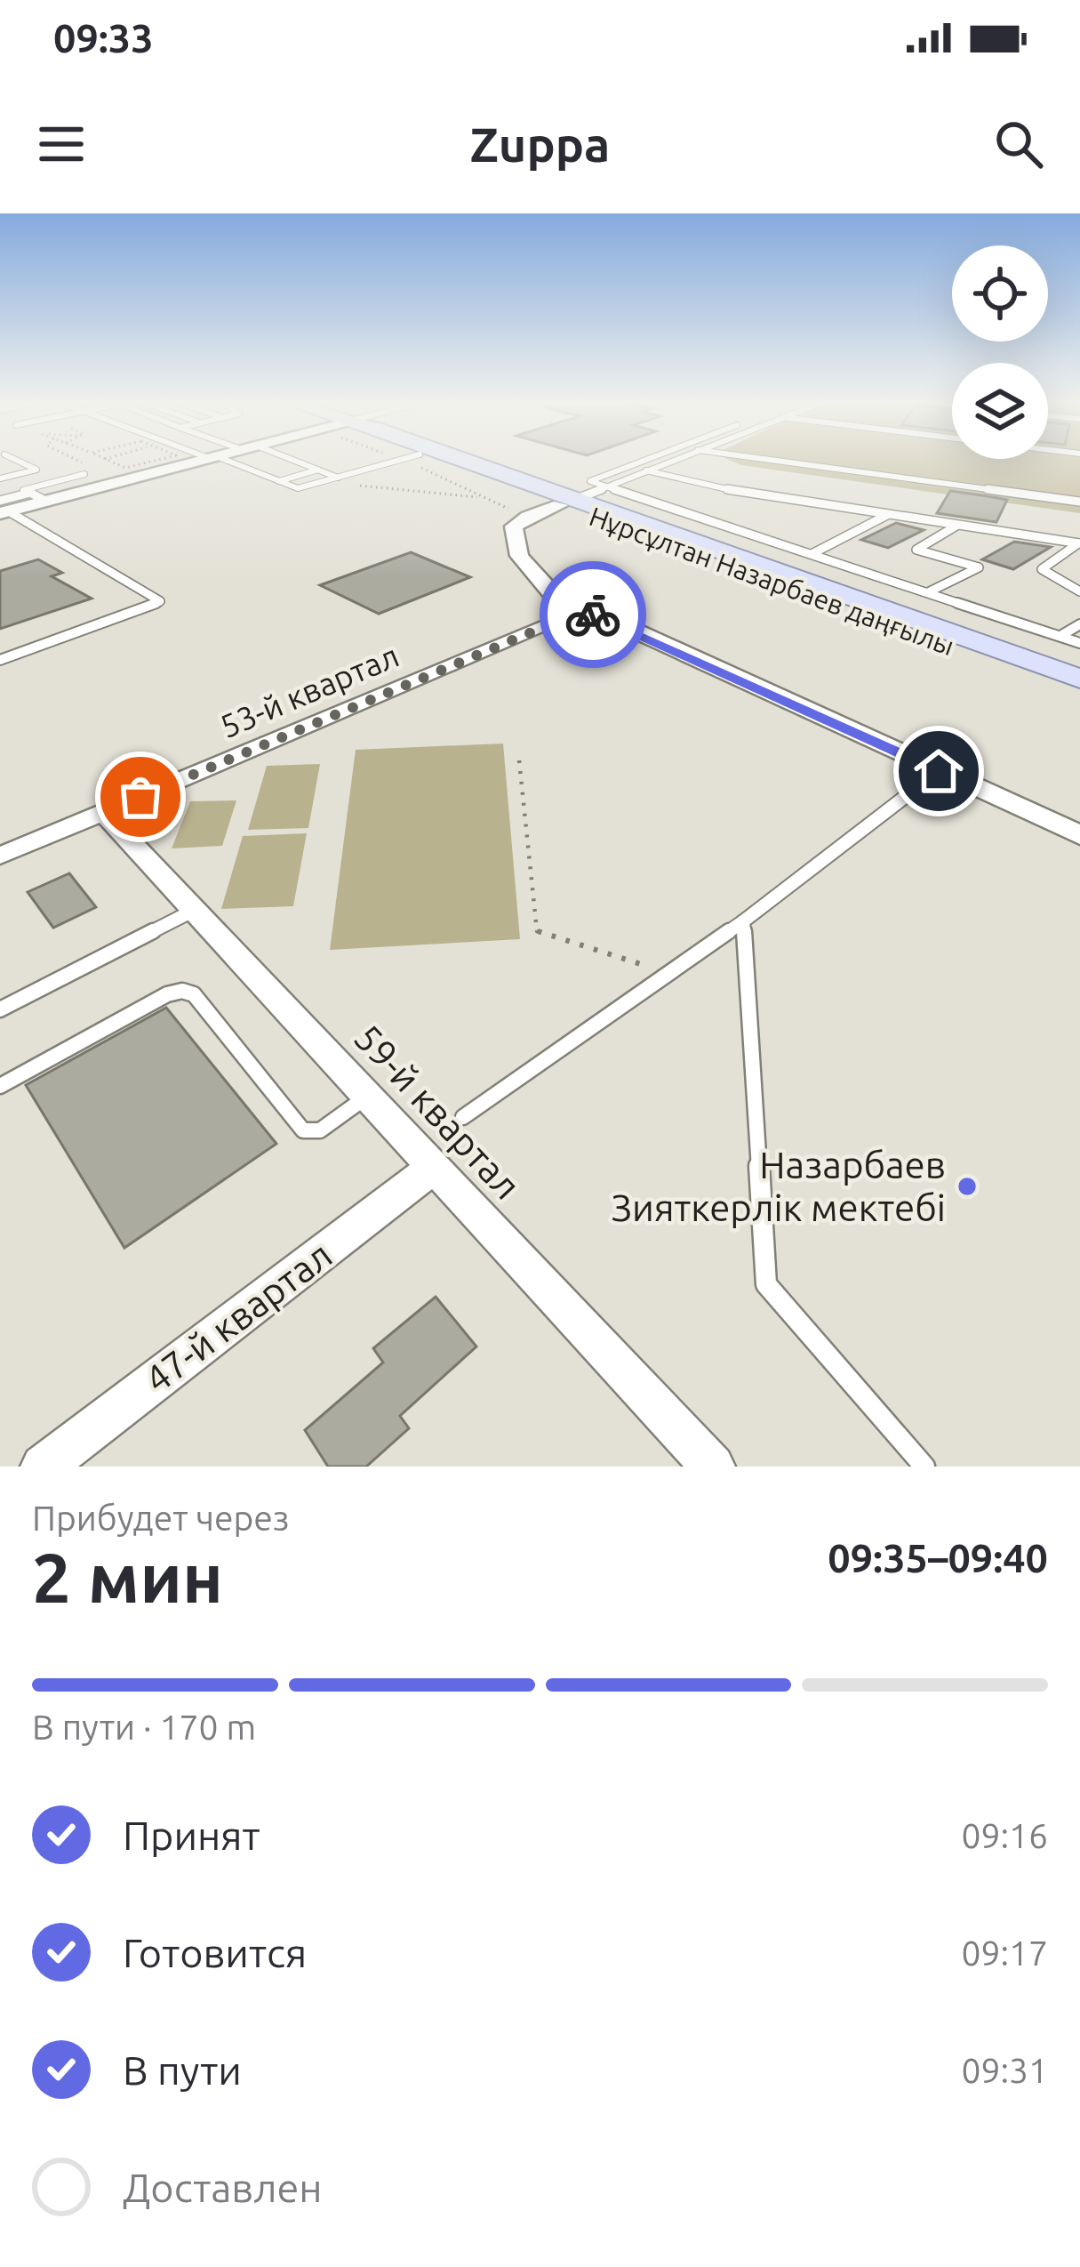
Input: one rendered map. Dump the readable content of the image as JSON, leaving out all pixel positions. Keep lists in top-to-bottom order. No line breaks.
{"streets":{"main road":["Нұрсұлтан Назарбаев даңғылы"],"street":["53-й квартал","59-й квартал","47-й квартал"]},"crossings":[["53-й квартал","59-й квартал"],["59-й квартал","47-й квартал"]],"places":["Назарбаев Зияткерлік мектебі"],"page":{"status":"09:33","header":"Zuppa","heading":["2 мин","Прибудет через","09:35–09:40"],"bar":"В пути · 170 m","list":[["Принят","09:16"],["Готовится","09:17"],["В пути","09:31"],"Доставлен"]}}
